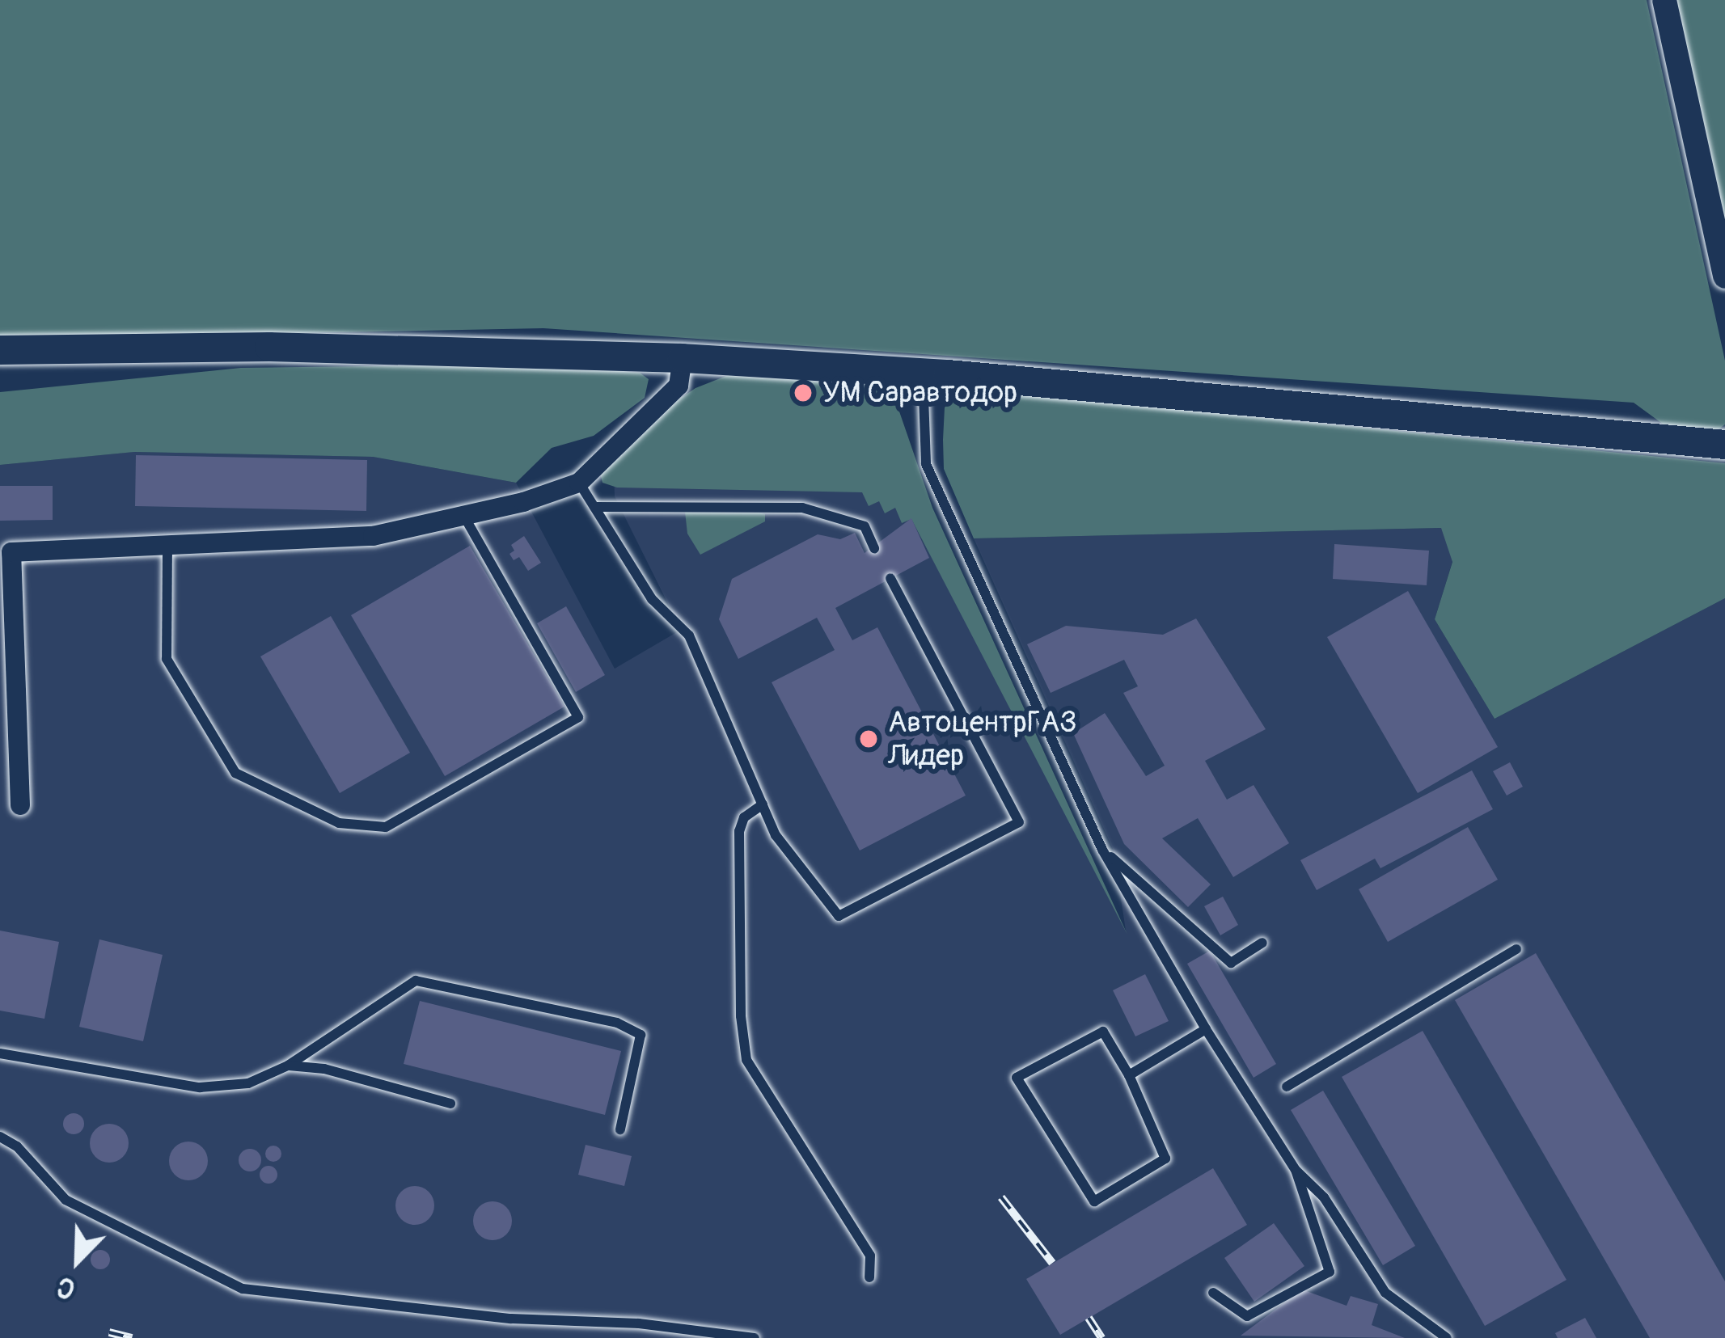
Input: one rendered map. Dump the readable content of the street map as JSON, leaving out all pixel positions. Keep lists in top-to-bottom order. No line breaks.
{"places":["УМ Саравтодор","АвтоцентрГАЗ Лидер"],"north":"bottom left"}
